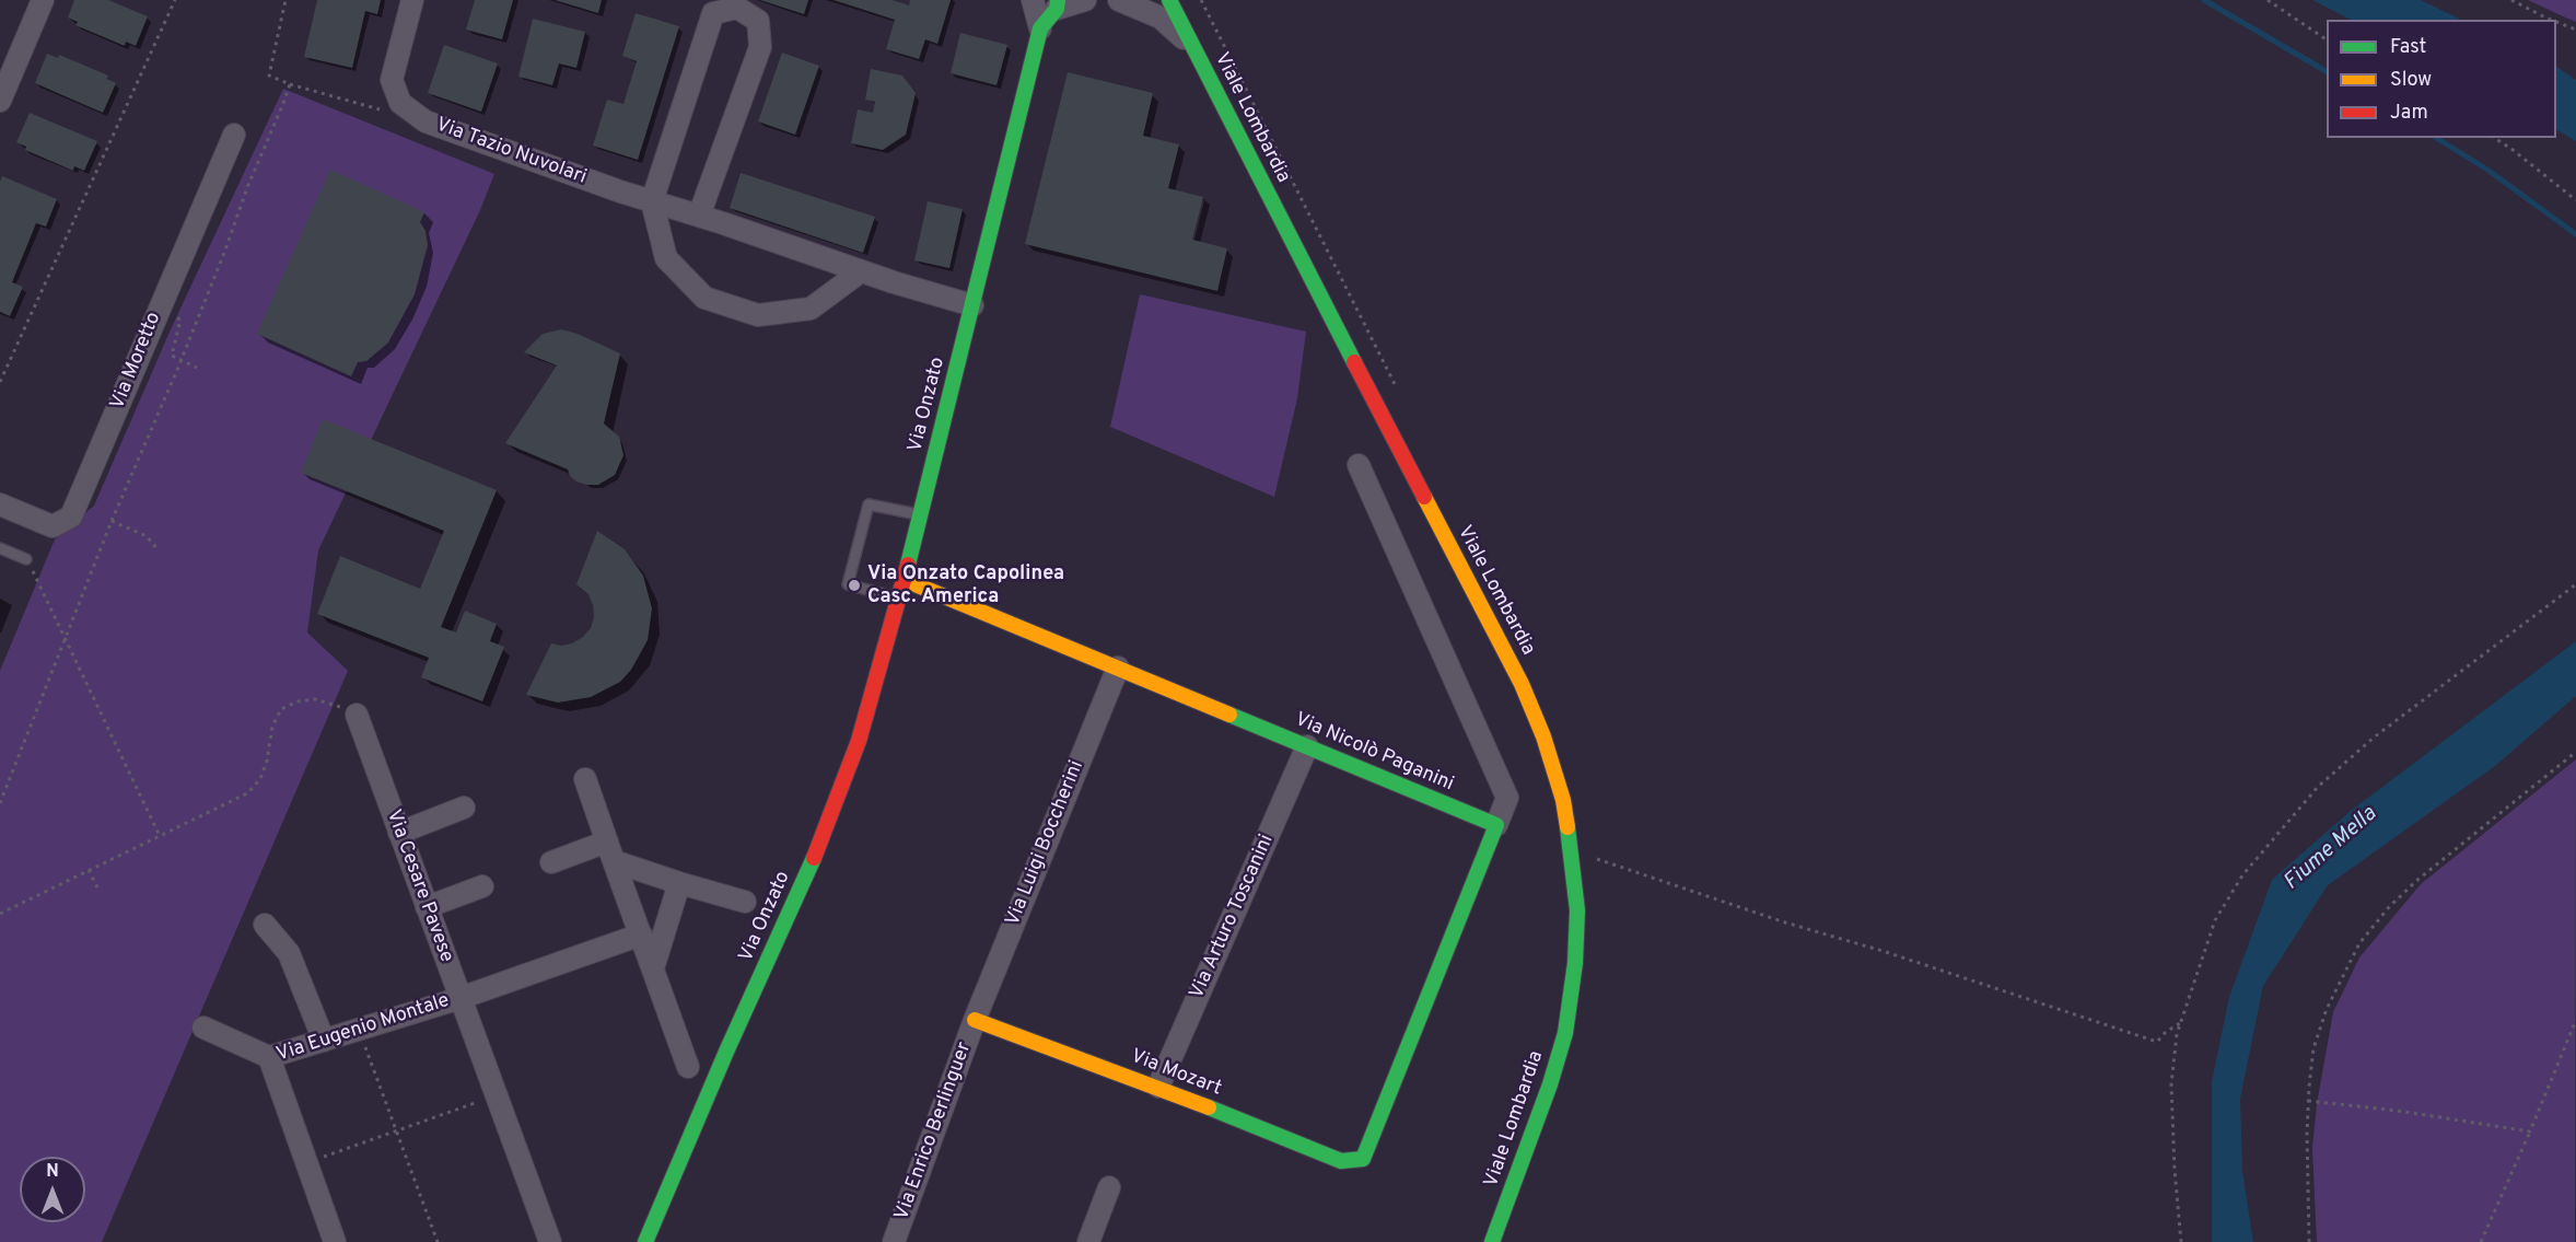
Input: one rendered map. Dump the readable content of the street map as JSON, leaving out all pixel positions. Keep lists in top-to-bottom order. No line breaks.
{"streets":{"street":["Viale Lombardia","Via Tazio Nuvolari","Via Moretto","Via Onzato","Via Nicolò Paganini","Via Luigi Boccherini","Via Cesare Pavese","Via Arturo Toscanini","Via Eugenio Montale","Via Mozart","Via Enrico Berlinguer"]},"crossings":[["Via Tazio Nuvolari","Via Onzato"],["Via Onzato","Via Nicolò Paganini"],["Via Nicolò Paganini","Via Luigi Boccherini"],["Via Nicolò Paganini","Via Arturo Toscanini"],["Via Nicolò Paganini","Via Mozart"],["Via Luigi Boccherini","Via Mozart"],["Via Luigi Boccherini","Via Enrico Berlinguer"],["Via Cesare Pavese","Via Eugenio Montale"],["Via Arturo Toscanini","Via Mozart"],["Via Mozart","Via Enrico Berlinguer"]],"water":["Fiume Mella"],"places":["Via Onzato Capolinea Casc. America"],"legend":["Fast","Slow","Jam"],"north":"top"}
